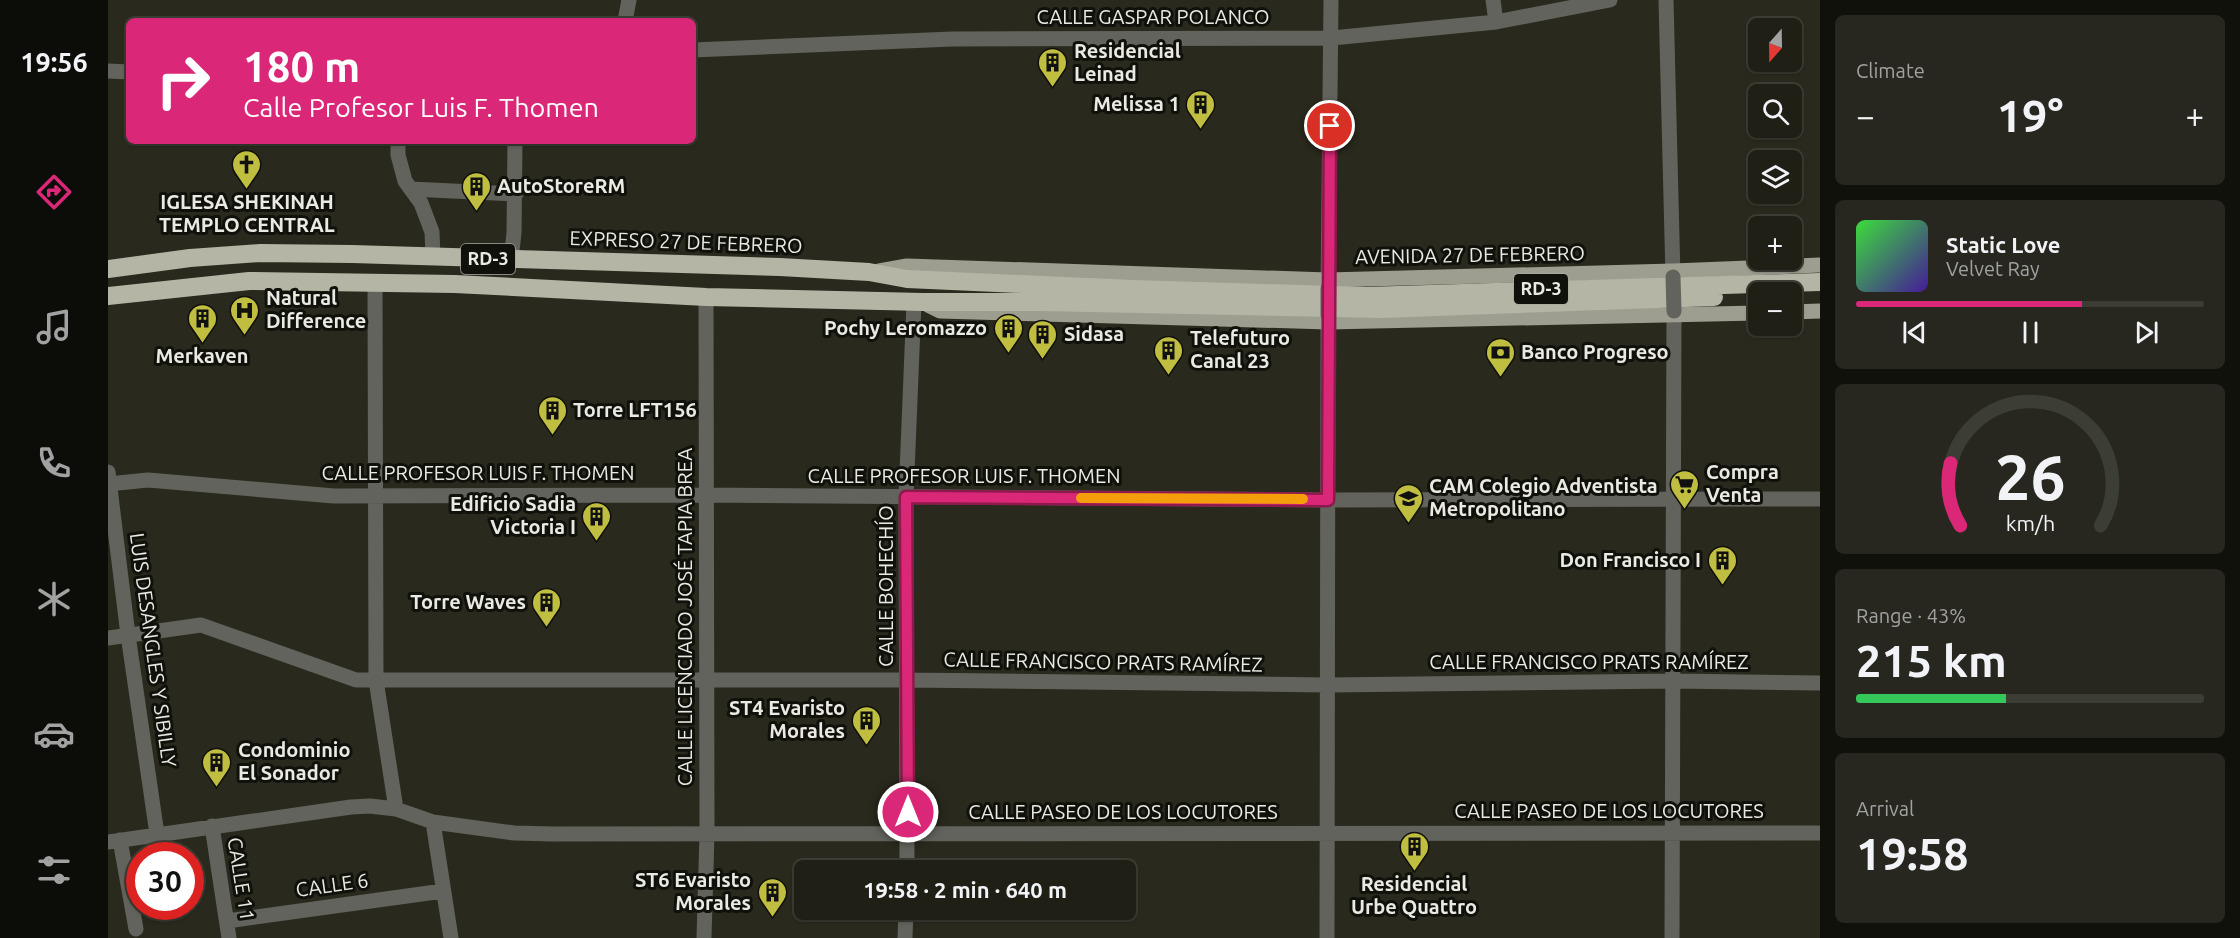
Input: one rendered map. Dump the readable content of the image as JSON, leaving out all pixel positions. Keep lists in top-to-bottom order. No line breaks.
{"streets":{"highway":["EXPRESO 27 DE FEBRERO","RD-3"],"main road":["AVENIDA 27 DE FEBRERO"],"street":["CALLE GASPAR POLANCO","CALLE PROFESOR LUIS F. THOMEN","CALLE BOHECHÍO","CALLE LICENCIADO JOSÉ TAPIA BREA","LUIS DESANGLES Y SIBILLY","CALLE FRANCISCO PRATS RAMÍREZ","CALLE PASEO DE LOS LOCUTORES","CALLE 11","CALLE 6"]},"crossings":[["EXPRESO 27 DE FEBRERO","AVENIDA 27 DE FEBRERO"],["EXPRESO 27 DE FEBRERO","RD-3"],["RD-3","CALLE BOHECHÍO"],["RD-3","CALLE LICENCIADO JOSÉ TAPIA BREA"],["CALLE PROFESOR LUIS F. THOMEN","CALLE BOHECHÍO"],["CALLE PROFESOR LUIS F. THOMEN","CALLE LICENCIADO JOSÉ TAPIA BREA"],["CALLE PROFESOR LUIS F. THOMEN","LUIS DESANGLES Y SIBILLY"],["CALLE BOHECHÍO","CALLE FRANCISCO PRATS RAMÍREZ"],["CALLE BOHECHÍO","CALLE PASEO DE LOS LOCUTORES"],["CALLE LICENCIADO JOSÉ TAPIA BREA","CALLE FRANCISCO PRATS RAMÍREZ"],["CALLE LICENCIADO JOSÉ TAPIA BREA","CALLE PASEO DE LOS LOCUTORES"],["LUIS DESANGLES Y SIBILLY","CALLE FRANCISCO PRATS RAMÍREZ"],["LUIS DESANGLES Y SIBILLY","CALLE PASEO DE LOS LOCUTORES"],["CALLE PASEO DE LOS LOCUTORES","CALLE 11"],["CALLE 11","CALLE 6"]],"places":{"building":["Residencial Leinad","Melissa 1","AutoStoreRM","Merkaven","Pochy Leromazzo","Sidasa","Telefuturo Canal 23","Torre LFT156","Edificio Sadia Victoria I","Don Francisco I","Torre Waves","ST4 Evaristo Morales","Condominio El Sonador","Residencial Urbe Quattro","ST6 Evaristo Morales"],"church":["IGLESA SHEKINAH TEMPLO CENTRAL"],"hospital":["Natural Difference"],"bank":["Banco Progreso"],"supermarket":["Compra Venta"],"school or university":["CAM Colegio Adventista Metropolitano"]},"north":"bottom","page":{"tabs":"19:56","tile":["Climate",["Range · 43%","215 km"],["Arrival","19:58"]],"map_buttons":["+","−"],"turn":["180 m","Calle Profesor Luis F. Thomen"],"heat":["−","19°","+"],"song":["Static Love","Velvet Ray"],"limit":"30","trip":"19:58 · 2 min · 640 m","gauge":["26","km/h"]}}
